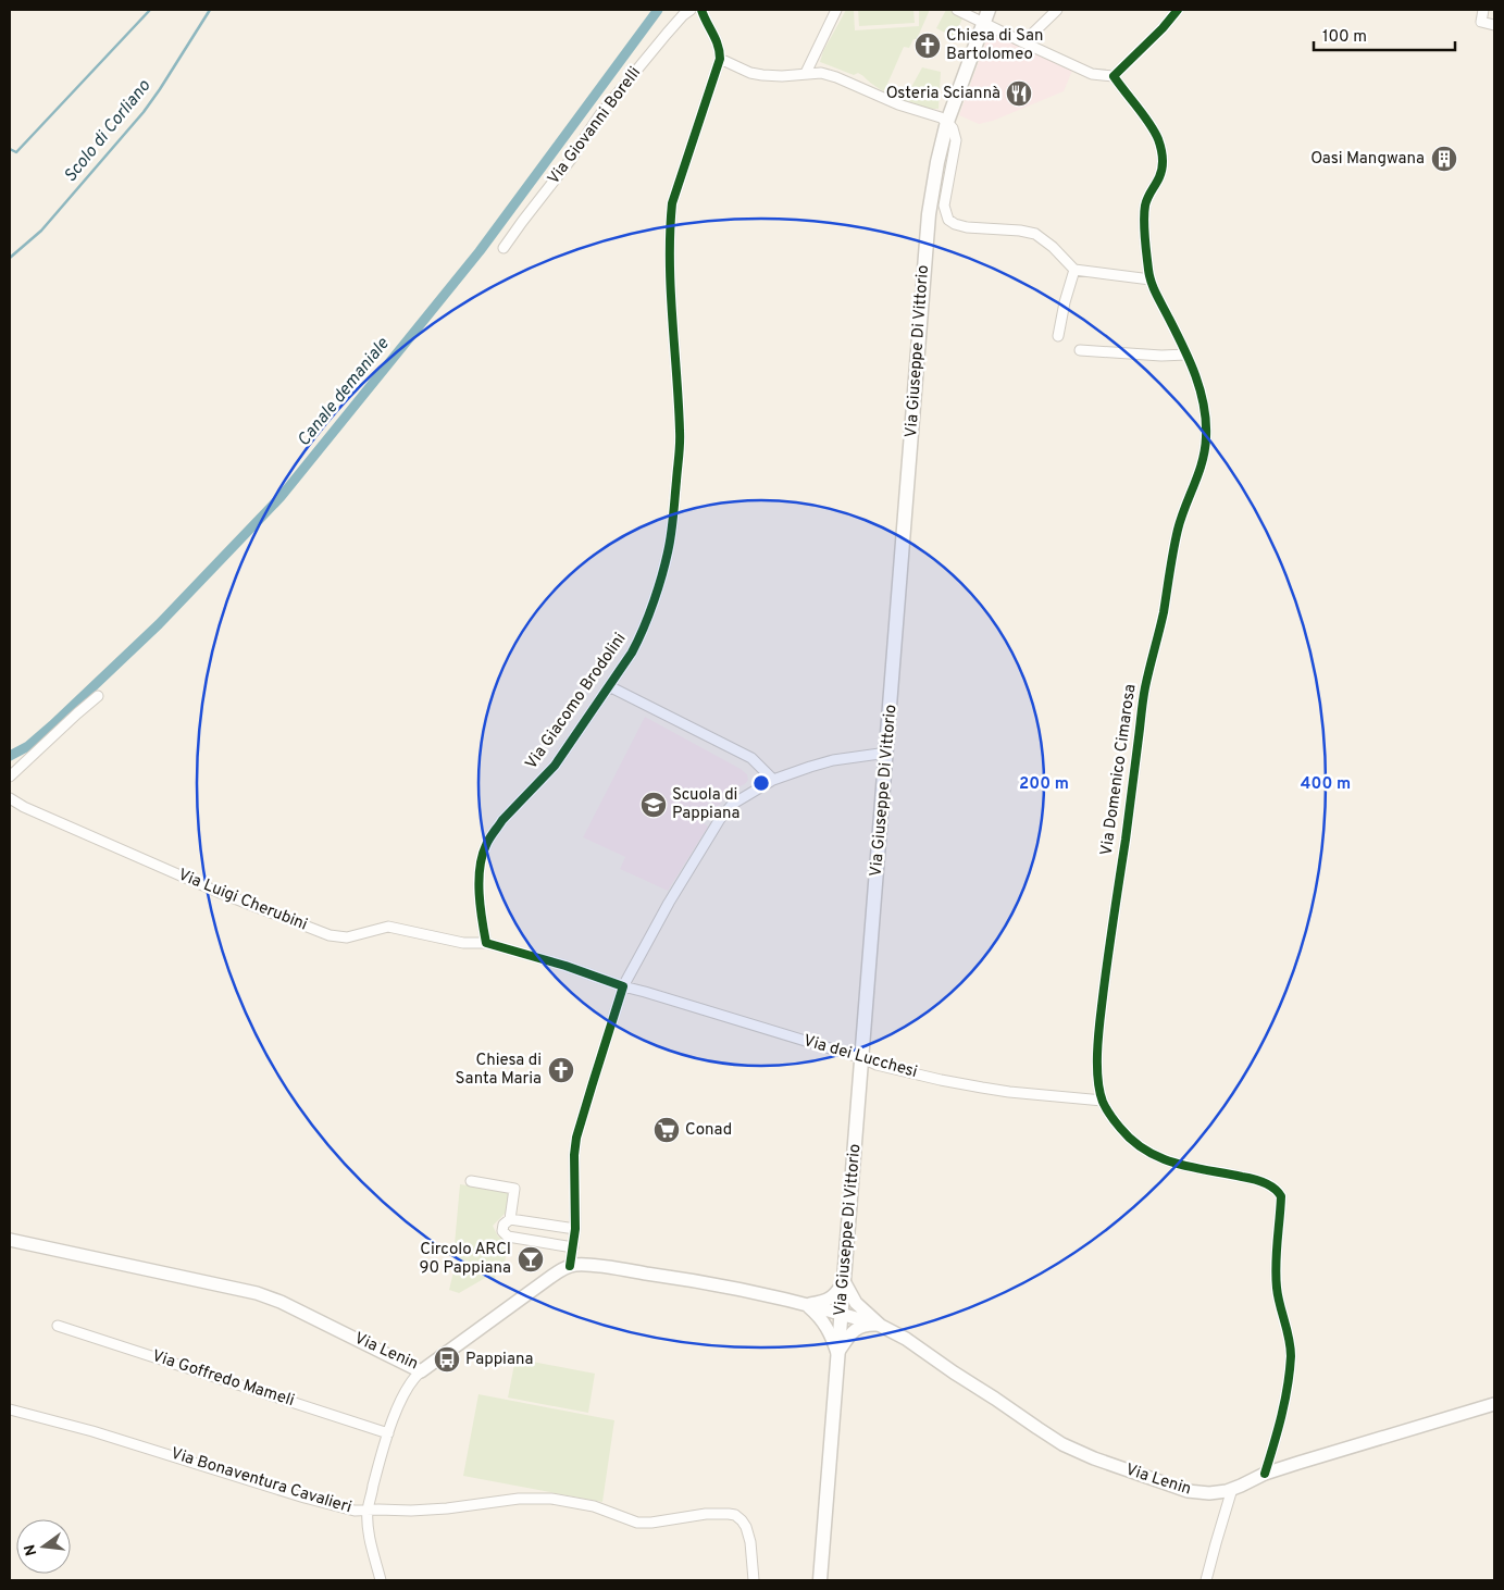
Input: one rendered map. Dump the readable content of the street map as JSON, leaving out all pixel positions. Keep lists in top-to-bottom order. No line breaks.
{"streets":{"main road":["Via Giuseppe Di Vittorio"],"street":["Via Giovanni Borelli","Via Giacomo Brodolini","Via Domenico Cimarosa","Via Luigi Cherubini","Via dei Lucchesi","Via Lenin","Via Goffredo Mameli","Via Bonaventura Cavalieri"]},"crossings":[["Via Giuseppe Di Vittorio","Via dei Lucchesi"],["Via Giuseppe Di Vittorio","Via Lenin"],["Via Giacomo Brodolini","Via Luigi Cherubini"],["Via Domenico Cimarosa","Via dei Lucchesi"],["Via Domenico Cimarosa","Via Lenin"]],"water":["Scolo di Corliano","Canale demaniale"],"places":{"church":["Chiesa di San Bartolomeo","Chiesa di Santa Maria"],"restaurant":["Osteria Sciannà"],"building":["Oasi Mangwana"],"school or university":["Scuola di Pappiana"],"supermarket":["Conad"],"bar":["Circolo ARCI 90 Pappiana"],"bus stop":["Pappiana"]},"scale_bar":"100 m","north":"left","rings":["200 m","400 m"]}
